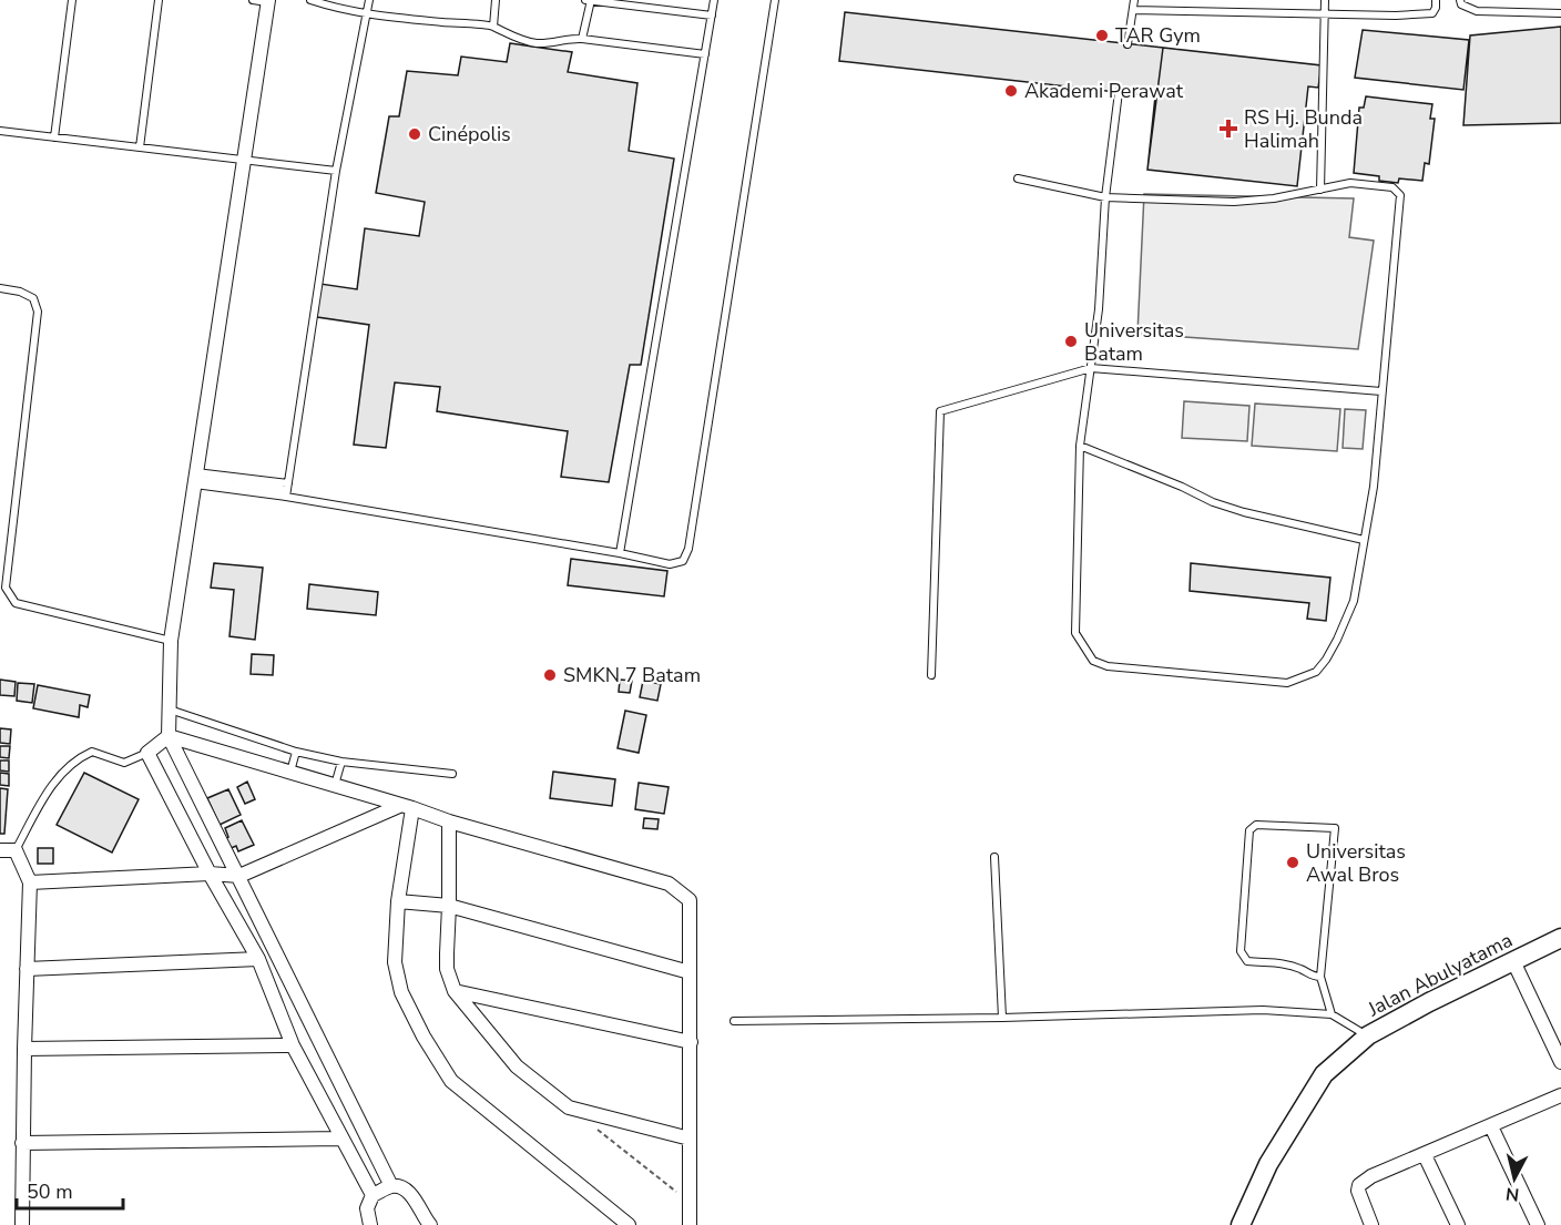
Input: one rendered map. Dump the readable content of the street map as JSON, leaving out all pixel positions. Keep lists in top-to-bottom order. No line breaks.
{"streets":{"main road":["Jalan Abulyatama"]},"places":{"other":["TAR Gym","Akademi Perawat","Cinépolis","Universitas Batam","SMKN 7 Batam","Universitas Awal Bros"],"health":["RS Hj. Bunda Halimah"]},"scale_bar":"50 m","north":"bottom"}
